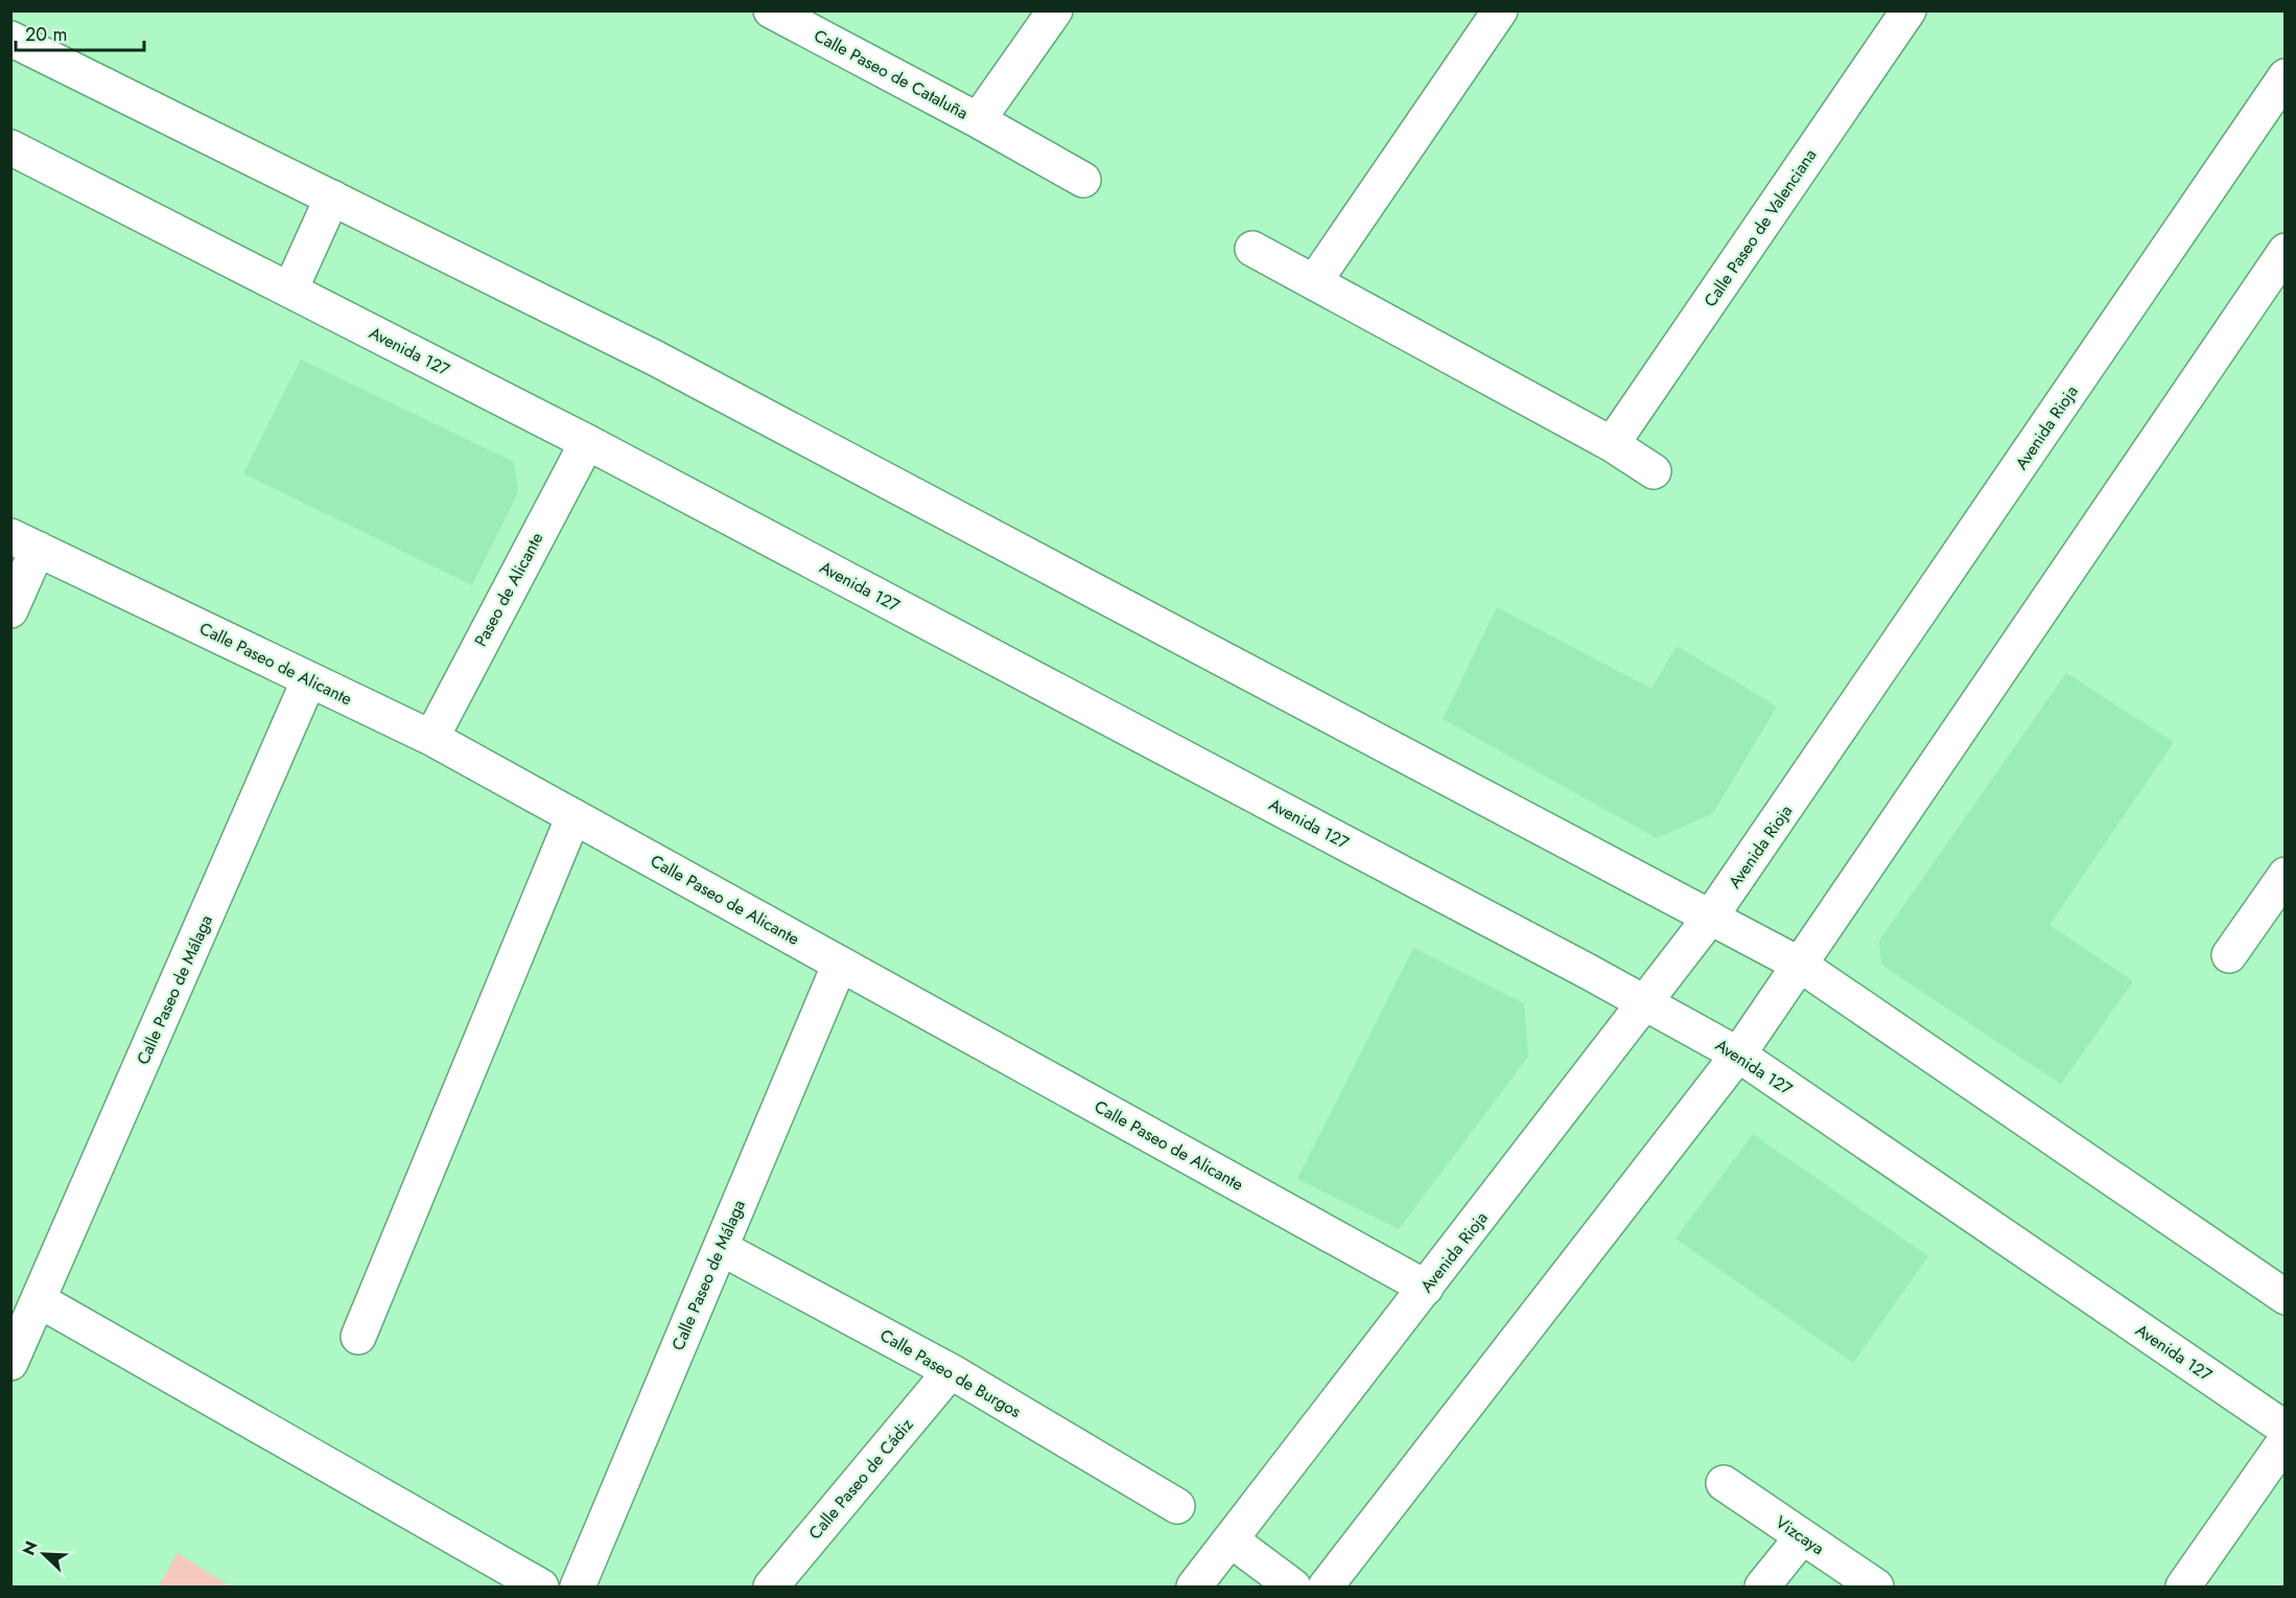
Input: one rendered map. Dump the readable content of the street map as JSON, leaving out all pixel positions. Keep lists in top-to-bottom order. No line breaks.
{"streets":{"main road":["Calle Paseo de Cataluña","Calle Paseo de Valenciana","Avenida 127","Avenida Rioja","Paseo de Alicante","Calle Paseo de Alicante","Calle Paseo de Málaga","Calle Paseo de Burgos","Calle Paseo de Cádiz","Vizcaya"]},"crossings":[["Avenida 127","Avenida Rioja"],["Avenida 127","Paseo de Alicante"],["Avenida Rioja","Calle Paseo de Alicante"],["Paseo de Alicante","Calle Paseo de Alicante"],["Calle Paseo de Alicante","Calle Paseo de Málaga"],["Calle Paseo de Málaga","Calle Paseo de Burgos"],["Calle Paseo de Burgos","Calle Paseo de Cádiz"]],"scale_bar":"20 m","north":"top left"}
